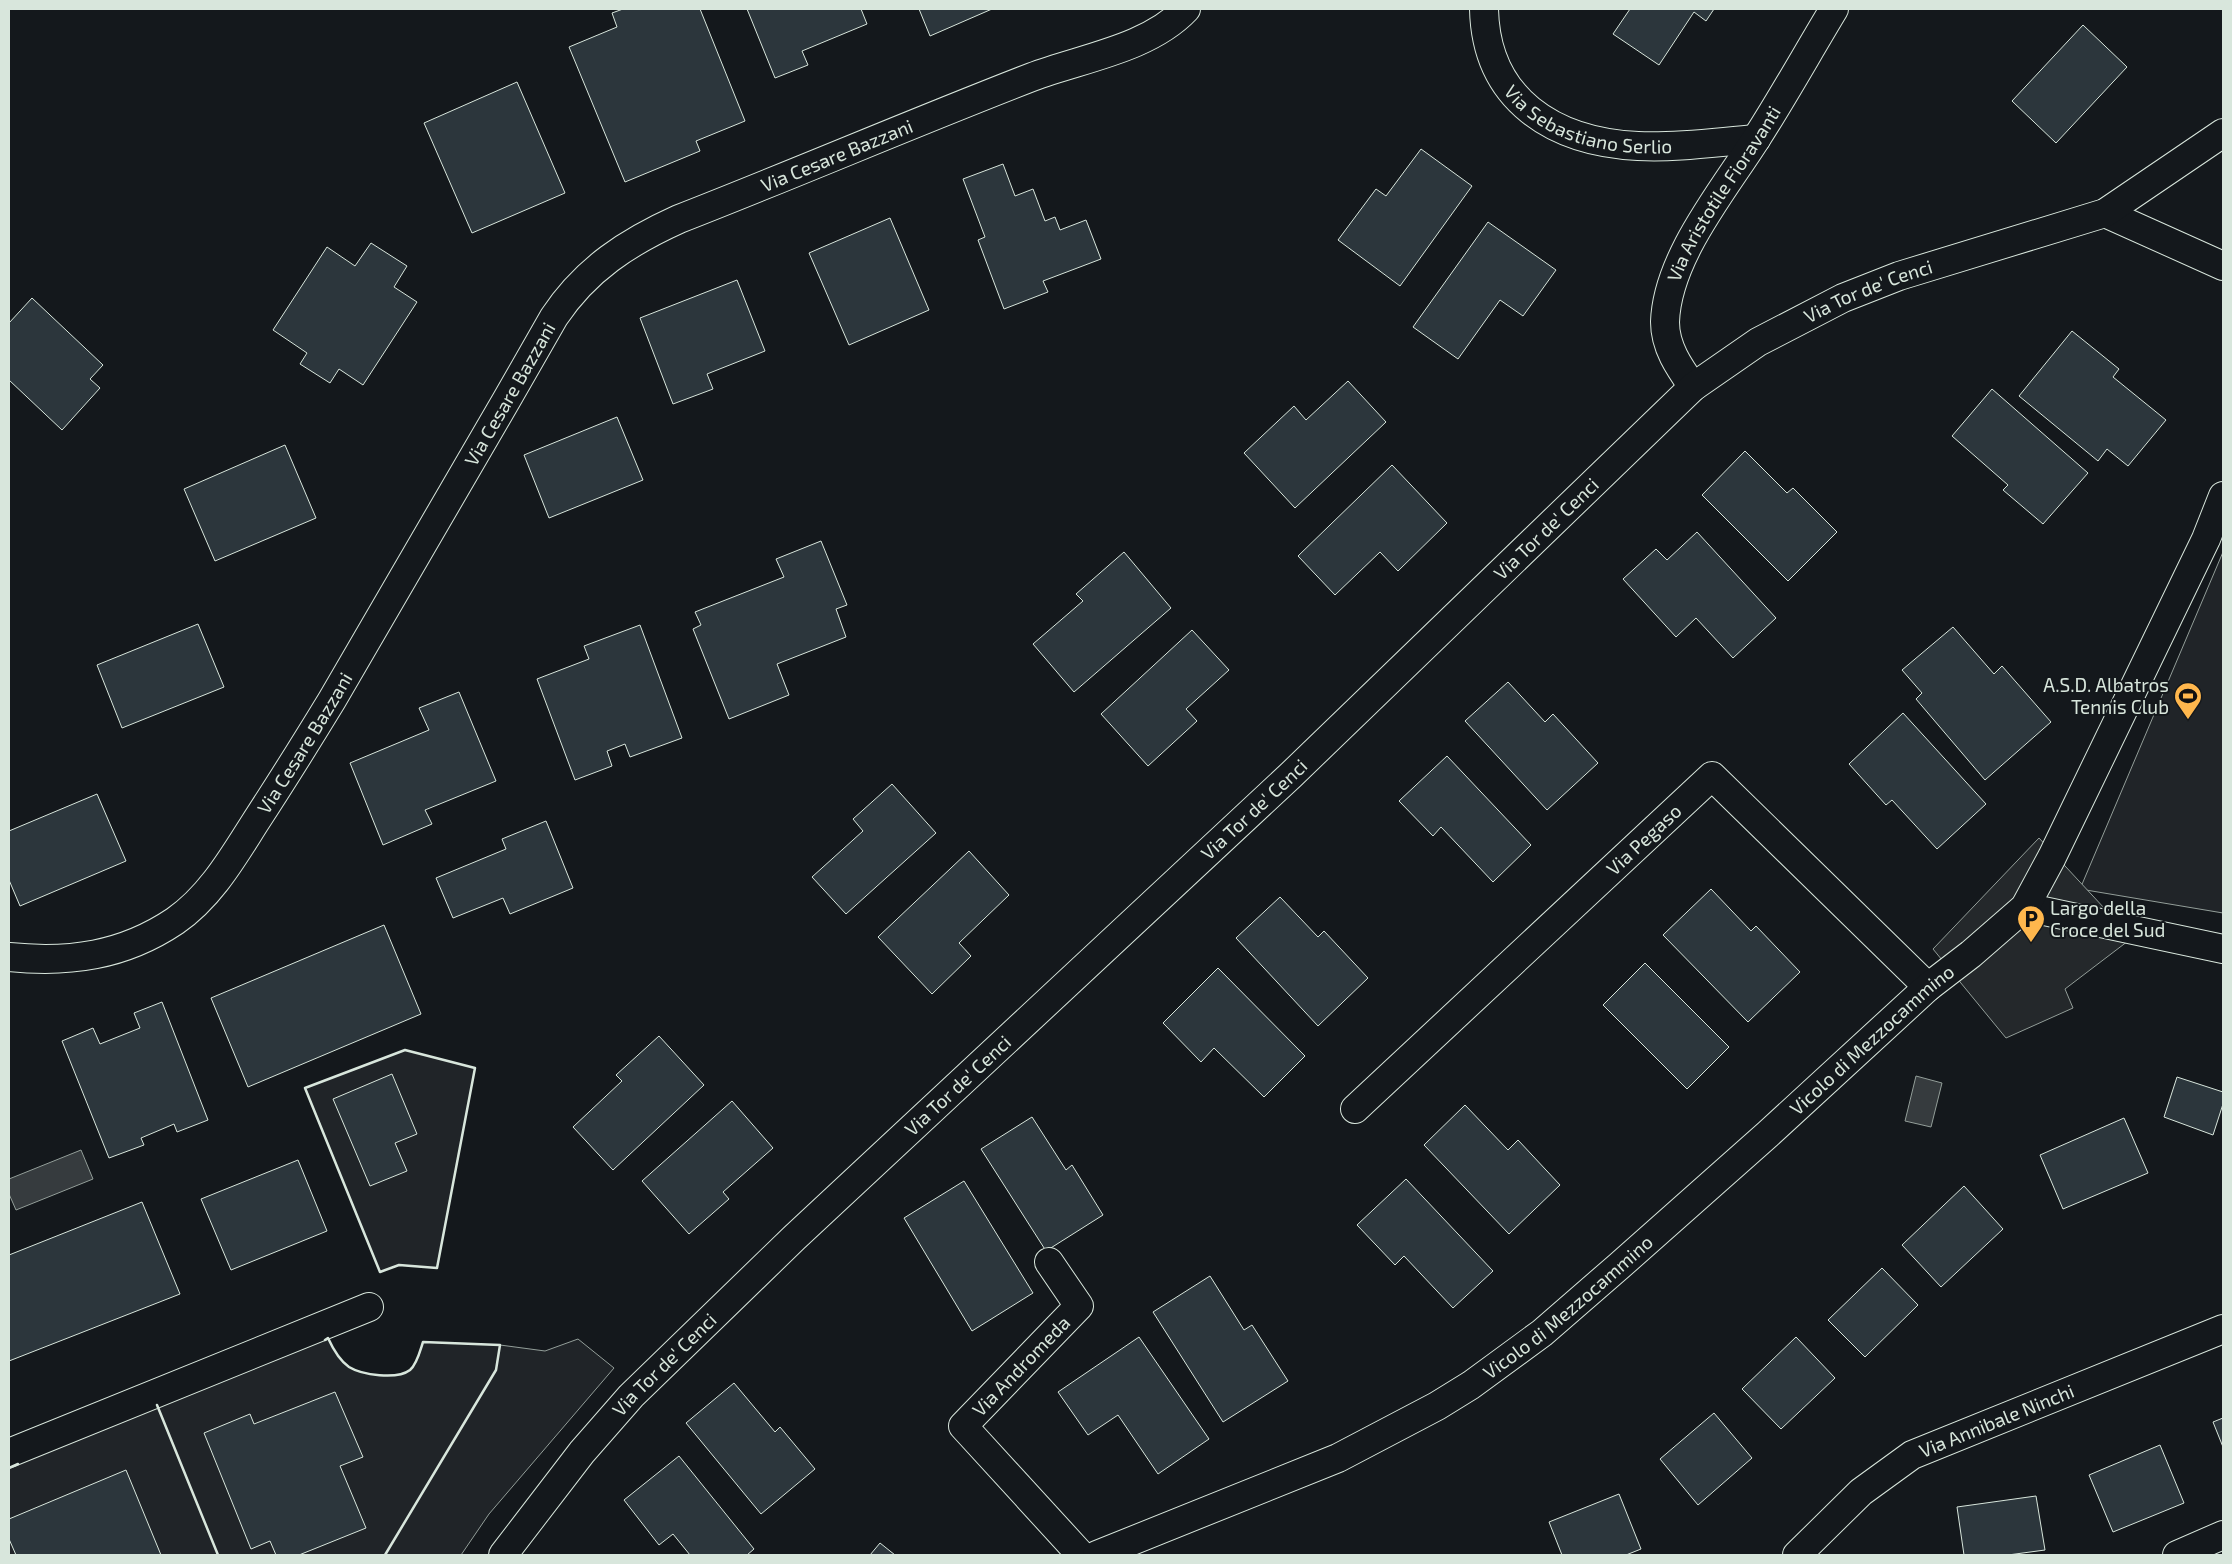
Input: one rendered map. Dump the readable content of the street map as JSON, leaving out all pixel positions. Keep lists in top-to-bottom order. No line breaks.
{"streets":{"street":["Via Sebastiano Serlio","Via Cesare Bazzani","Via Aristotile Fioravanti","Via Tor de' Cenci","Via Pegaso","Vicolo di Mezzocammino","Via Andromeda","Via Annibale Ninchi"]},"crossings":[["Via Sebastiano Serlio","Via Aristotile Fioravanti"],["Via Aristotile Fioravanti","Via Tor de' Cenci"],["Via Pegaso","Vicolo di Mezzocammino"]],"places":{"sports":["A.S.D. Albatros Tennis Club"],"parking":["Largo della Croce del Sud"]}}
